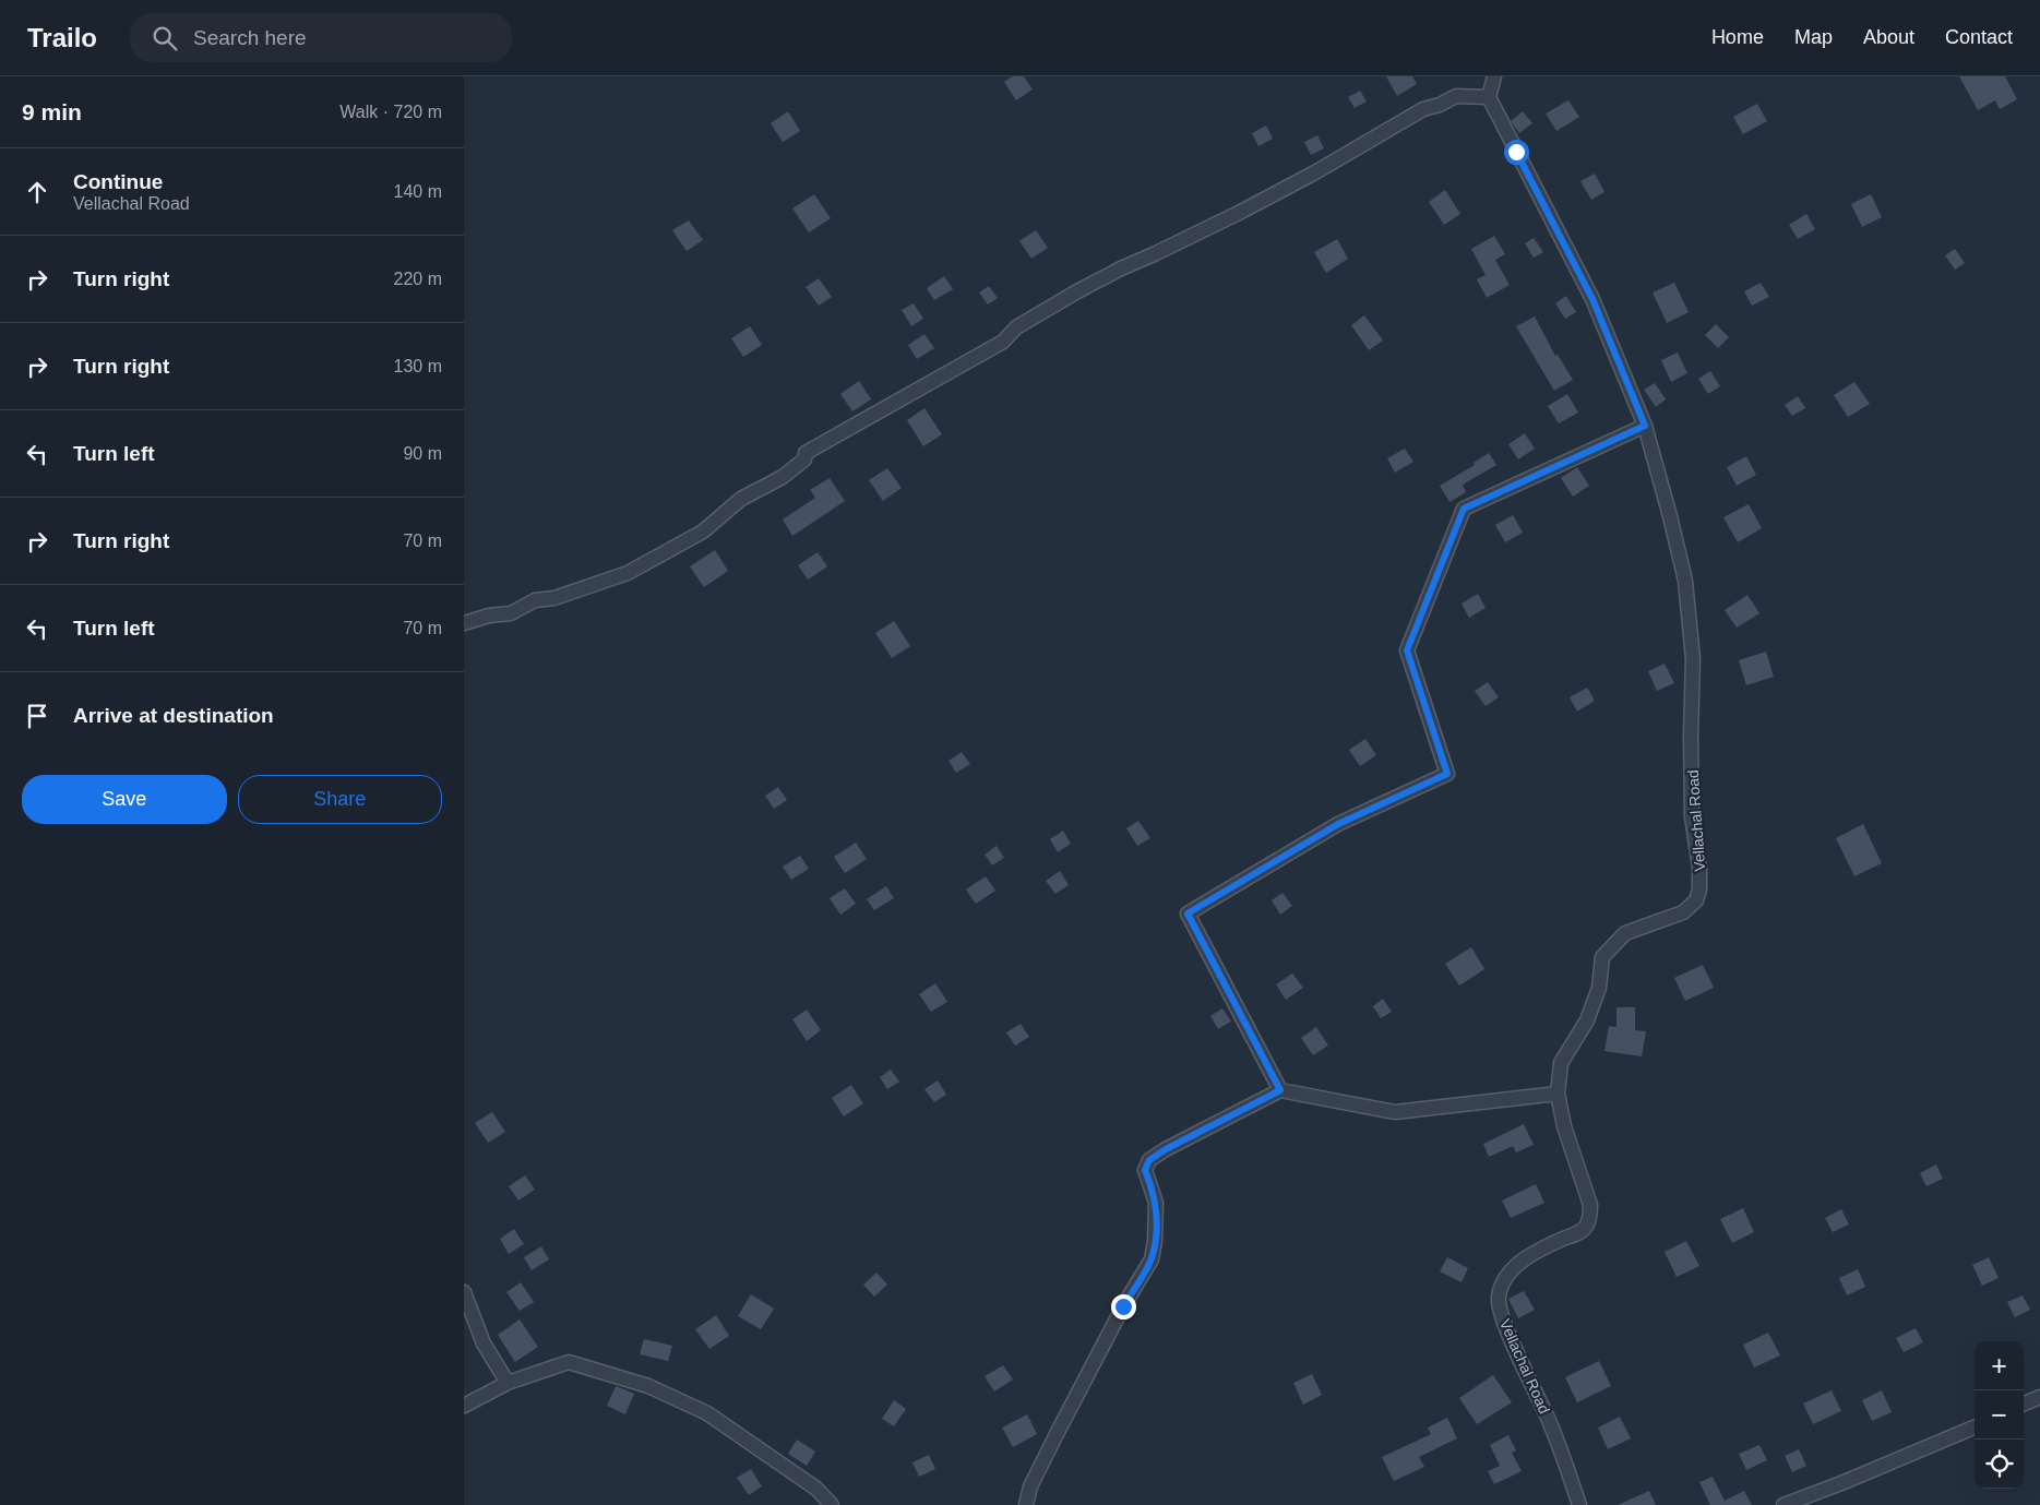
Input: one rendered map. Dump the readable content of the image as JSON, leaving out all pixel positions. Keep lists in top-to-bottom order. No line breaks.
{"streets":{"street":["Vellachal Road"]},"page":{"header":"Trailo","search":"Search here","nav":["Home","Map","About","Contact"],"heading":["9 min","Walk · 720 m"],"list":[["Continue","Vellachal Road","140 m"],["Turn right","220 m"],["Turn right","130 m"],["Turn left","90 m"],["Turn right","70 m"],["Turn left","70 m"],"Arrive at destination"],"buttons":["Save","Share"],"map_buttons":["+","−"]}}
